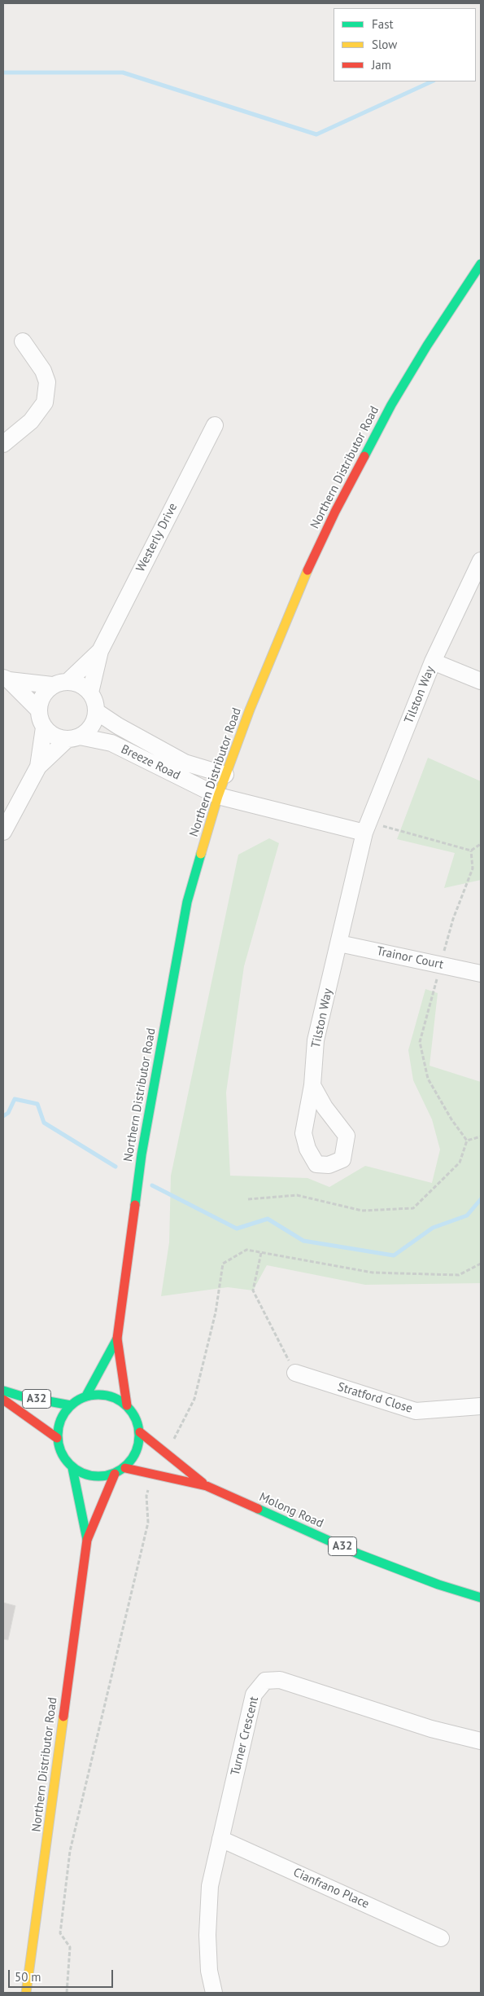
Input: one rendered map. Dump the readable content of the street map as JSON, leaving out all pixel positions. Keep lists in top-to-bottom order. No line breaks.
{"streets":{"main road":["Northern Distributor Road","A32","Molong Road"],"street":["Westerly Drive","Tilston Way","Breeze Road","Trainor Court","Stratford Close","Turner Crescent","Cianfrano Place"]},"crossings":[["Northern Distributor Road","Breeze Road"],["Northern Distributor Road","A32"],["Northern Distributor Road","Molong Road"],["Westerly Drive","Breeze Road"],["Tilston Way","Trainor Court"],["A32","Molong Road"],["Turner Crescent","Cianfrano Place"]],"legend":["Fast","Slow","Jam"],"scale_bar":"50 m"}
